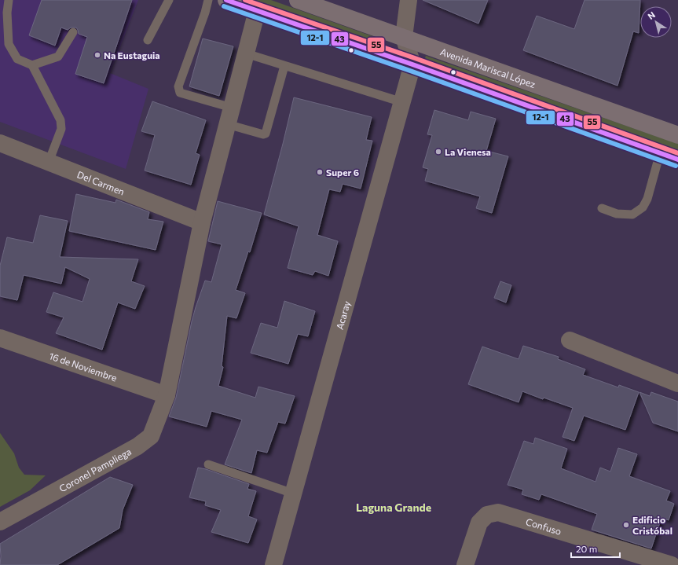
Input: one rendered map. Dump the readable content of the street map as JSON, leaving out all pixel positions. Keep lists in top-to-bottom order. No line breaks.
{"streets":{"highway":["Avenida Mariscal López"],"street":["Del Carmen","Acaray","16 de Noviembre","Coronel Pampliega","Confuso"]},"crossings":[["Del Carmen","Coronel Pampliega"],["16 de Noviembre","Coronel Pampliega"]],"districts":["Laguna Grande"],"places":["Na Eustaguia","La Vienesa","Super 6","Edificio Cristóbal"],"lines":["transit line 43","transit line 55","transit line 12-1"],"scale_bar":"20 m","north":"top left"}
